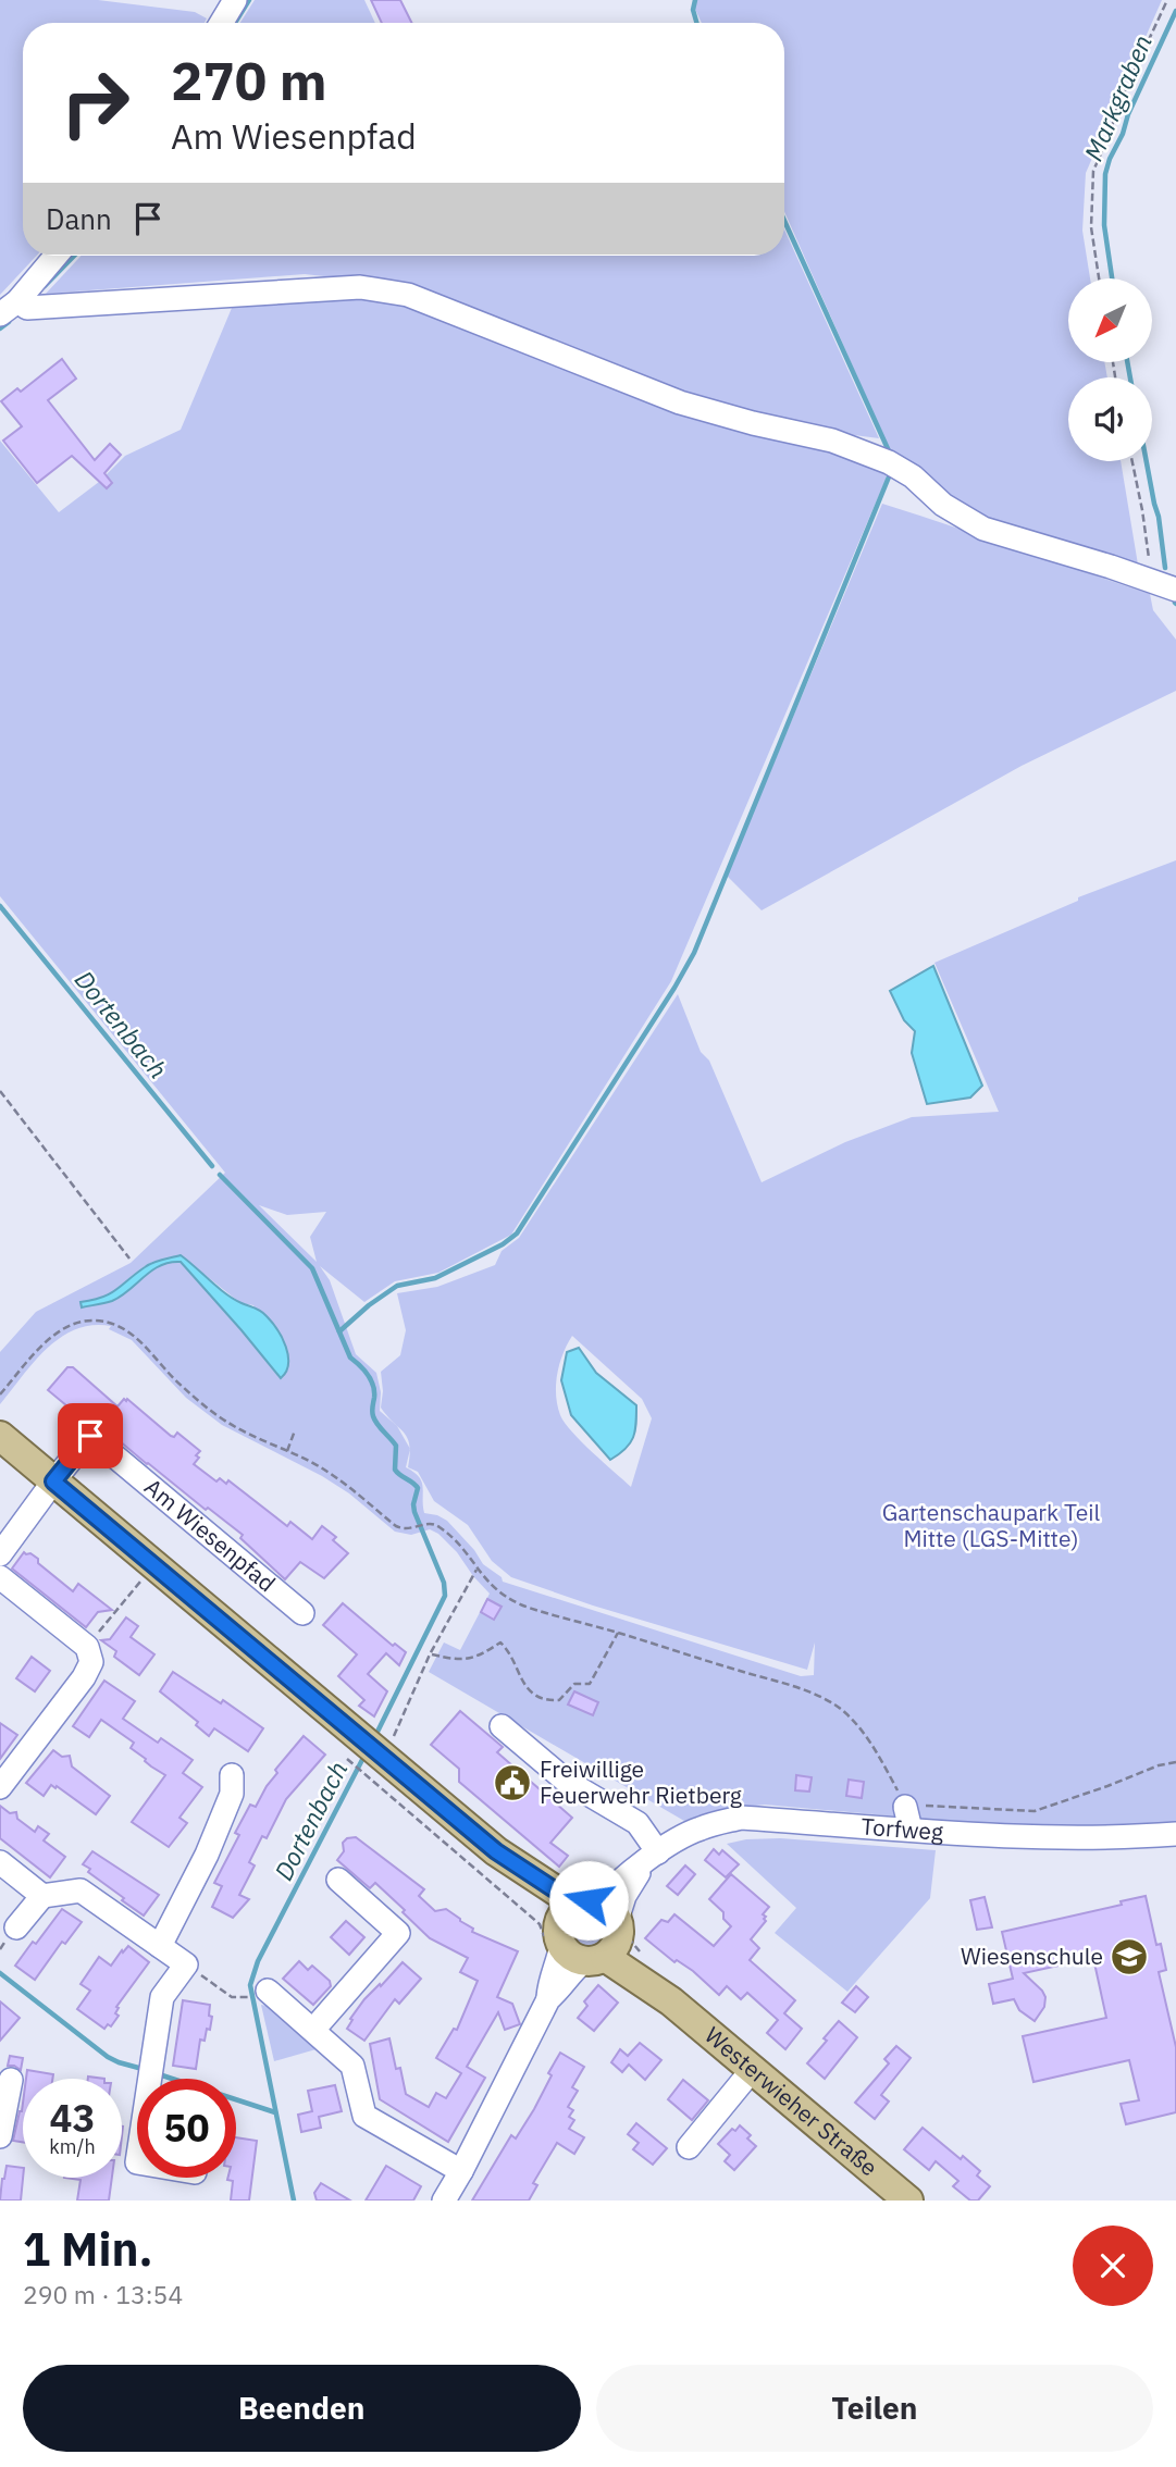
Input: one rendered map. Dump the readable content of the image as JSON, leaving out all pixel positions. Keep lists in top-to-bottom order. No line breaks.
{"streets":{"main road":["Westerwieher Straße"],"street":["Am Wiesenpfad","Torfweg"]},"crossings":[["Am Wiesenpfad","Westerwieher Straße"],["Torfweg","Westerwieher Straße"]],"water":["Markgraben","Dortenbach"],"parks":["Gartenschaupark Teil Mitte (LGS-Mitte)"],"places":{"public building":["Freiwillige Feuerwehr Rietberg"],"school or university":["Wiesenschule"]},"north":"bottom left","page":{"turn":["270 m","Am Wiesenpfad"],"then":"Dann","speed":"43 km/h","limit":"50","heading":["1 Min.","290 m · 13:54"],"buttons":["Beenden","Teilen"]}}
